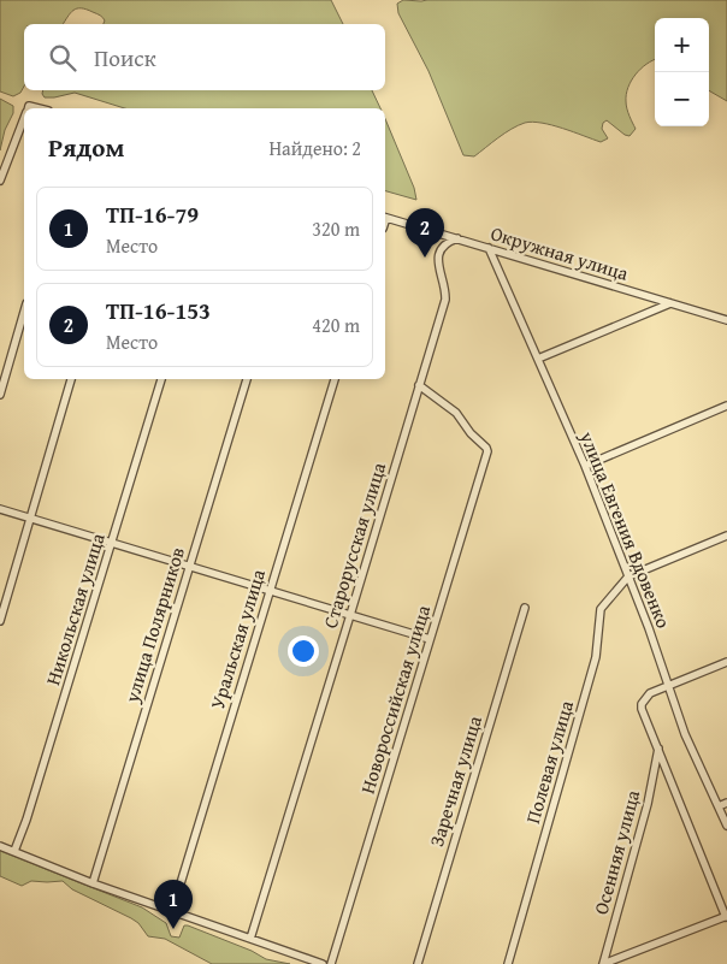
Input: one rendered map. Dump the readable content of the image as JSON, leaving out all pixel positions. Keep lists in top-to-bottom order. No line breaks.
{"streets":{"street":["Окружная улица","улица Евгения Вдовенко","Старорусская улица","Никольская улица","улица Полярников","Уральская улица","Новороссийская улица","Полевая улица","Заречная улица","Осенняя улица"]},"crossings":[["Окружная улица","улица Евгения Вдовенко"],["Окружная улица","Старорусская улица"],["улица Евгения Вдовенко","Полевая улица"],["Старорусская улица","Новороссийская улица"]],"page":{"map_buttons":["+","−"],"search":"Поиск","heading":["Рядом","Найдено: 2"],"list":[{"mark":"1","name":"ТП-16-79","note":"Место","value":"320 m"},{"mark":"2","name":"ТП-16-153","note":"Место","value":"420 m"}],"pins":["2","1"]}}
